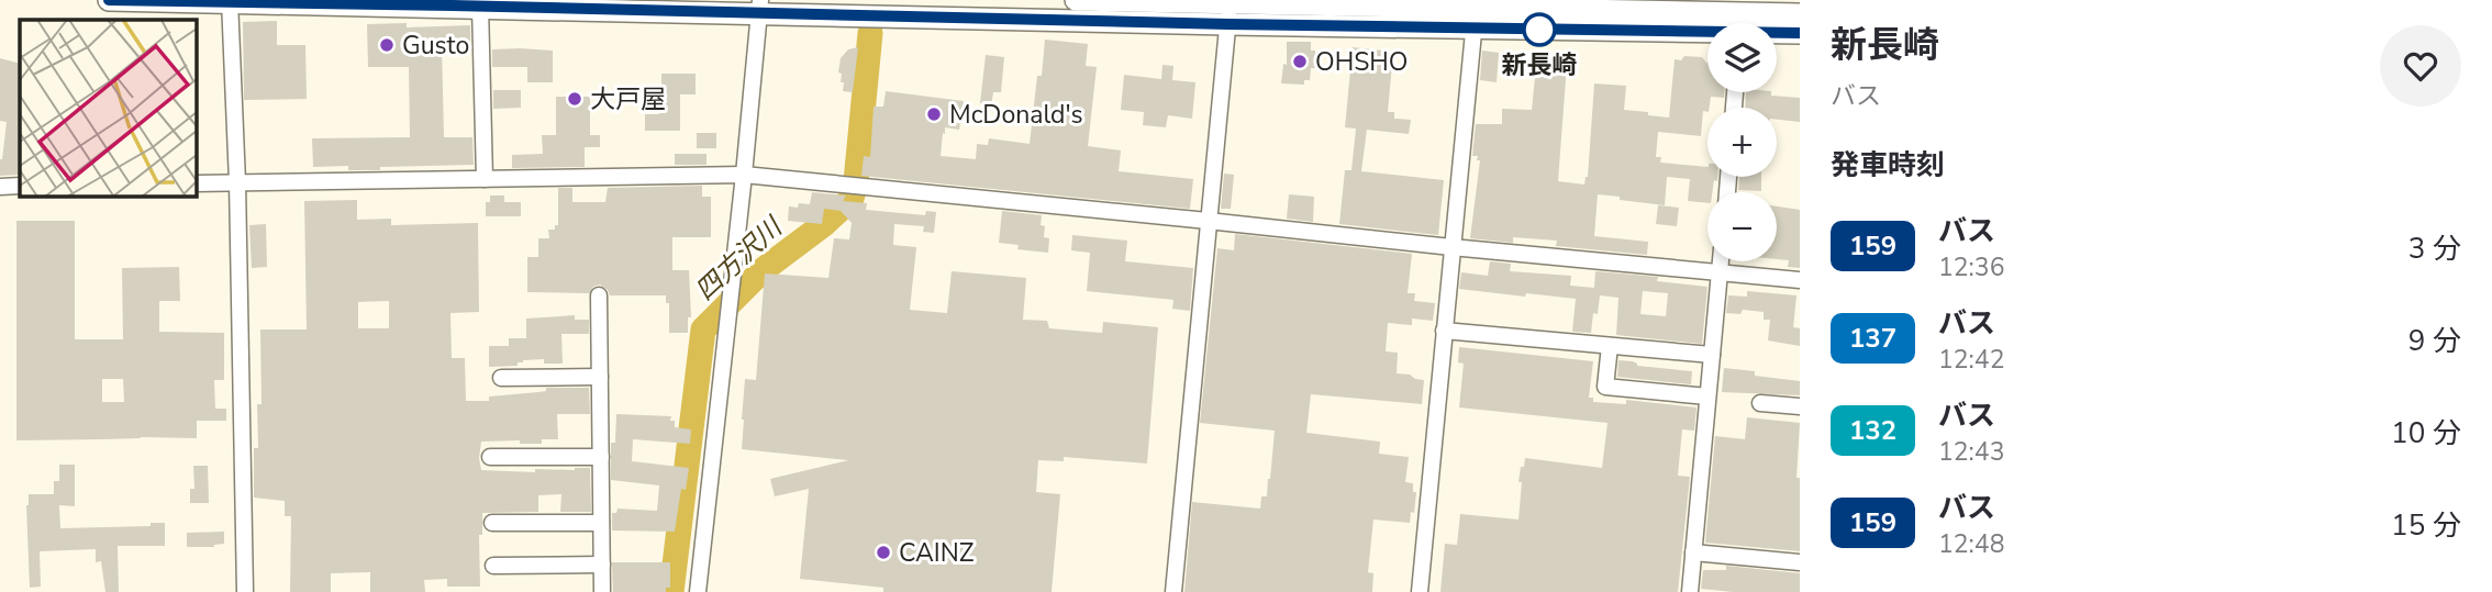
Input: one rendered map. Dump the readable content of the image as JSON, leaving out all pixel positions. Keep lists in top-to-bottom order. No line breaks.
{"water":["四方沢川"],"places":["新長崎","Gusto","OHSHO","大戸屋","McDonald's","CAINZ"],"lines":["bus line 159"],"page":{"heading":[["新長崎","バス"],"発車時刻"],"map_buttons":["+","−"],"list":[{"mark":"159","name":"バス","note":"12:36","value":"3 分"},{"mark":"137","name":"バス","note":"12:42","value":"9 分"},{"mark":"132","name":"バス","note":"12:43","value":"10 分"},{"mark":"159","name":"バス","note":"12:48","value":"15 分"}]}}
